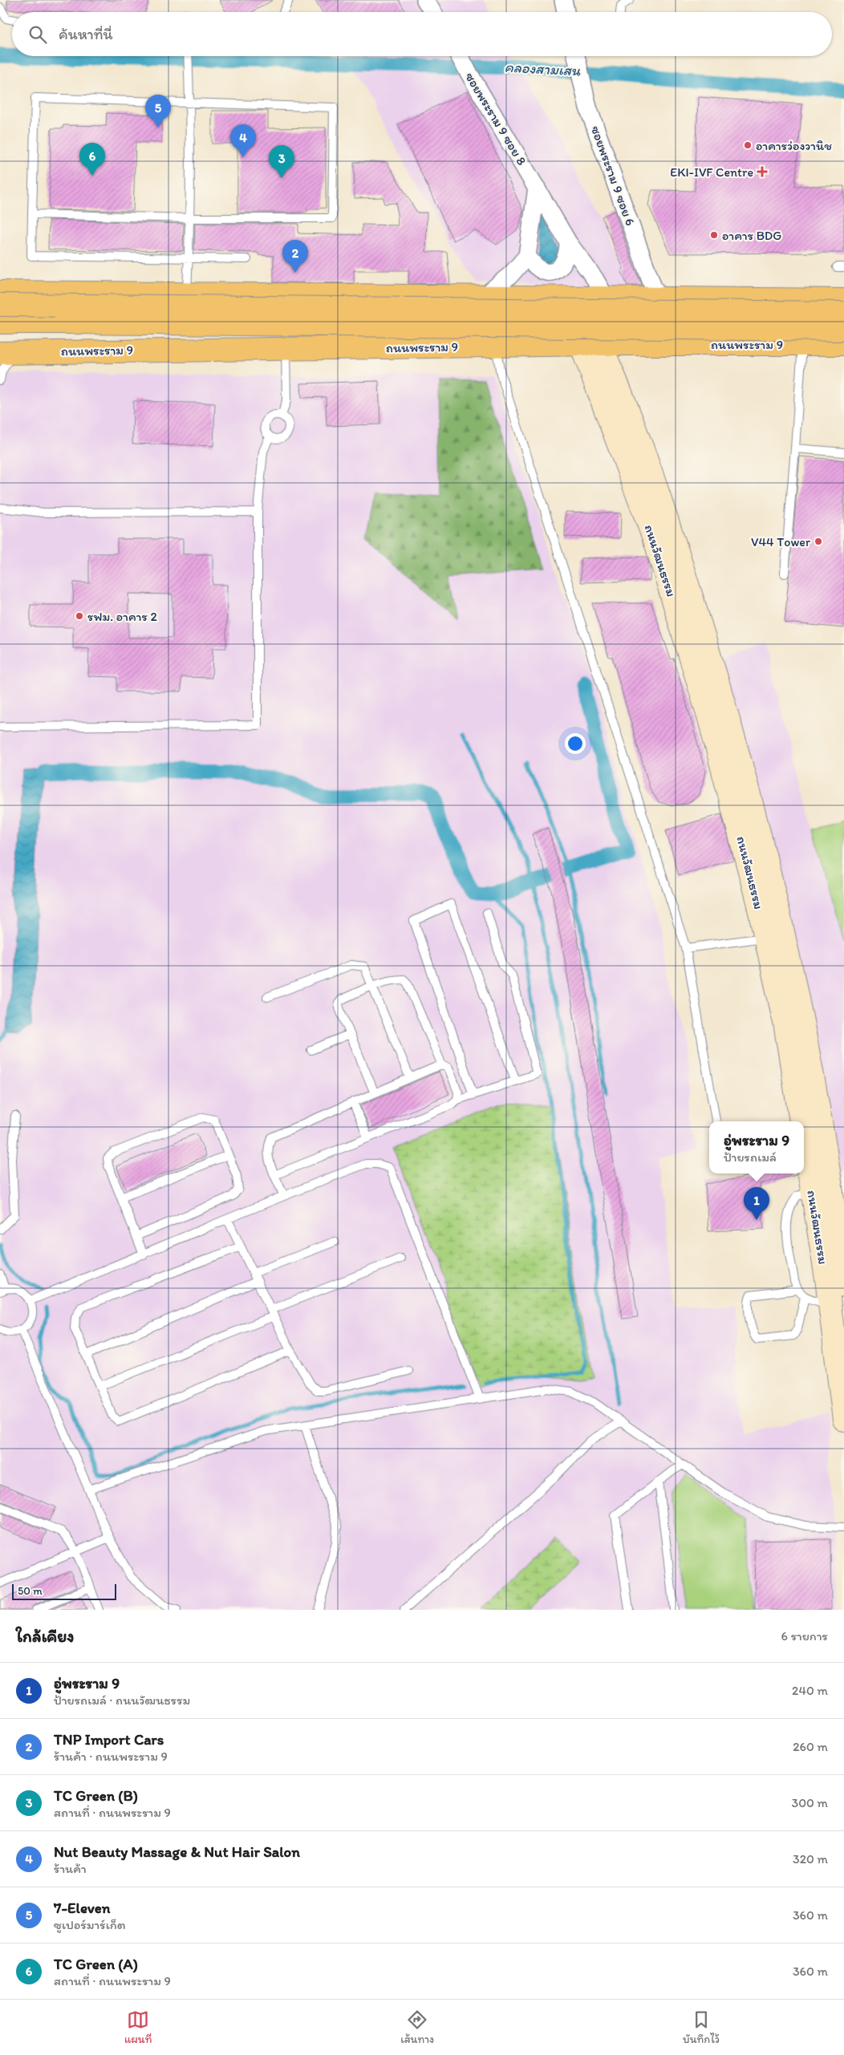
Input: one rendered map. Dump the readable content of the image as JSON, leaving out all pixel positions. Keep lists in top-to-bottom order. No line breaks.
{"streets":{"main road":["ถนนพระราม 9"],"street":["ซอยพระราม 9 ซอย 8","ซอยพระราม 9 ซอย 6","ถนนวัฒนธรรม"]},"crossings":[["ถนนพระราม 9","ถนนวัฒนธรรม"]],"water":["คลองสามเสน"],"places":{"other":["อาคารว่องวานิช","อาคาร BDG","V44 Tower","รฟม. อาคาร 2"],"health":["EKI-IVF Centre"]},"scale_bar":"50 m","page":{"search":"ค้นหาที่นี่","pins":["5","4","6","3","2","1"],"popup":["อู่พระราม 9","ป้ายรถเมล์"],"scale":"50 m","heading":["ใกล้เคียง","6 รายการ"],"list":[{"mark":"1","name":"อู่พระราม 9","note":"ป้ายรถเมล์ · ถนนวัฒนธรรม","value":"240 m"},{"mark":"2","name":"TNP Import Cars","note":"ร้านค้า · ถนนพระราม 9","value":"260 m"},{"mark":"3","name":"TC Green (B)","note":"สถานที่ · ถนนพระราม 9","value":"300 m"},{"mark":"4","name":"Nut Beauty Massage & Nut Hair Salon","note":"ร้านค้า","value":"320 m"},{"mark":"5","name":"7-Eleven","note":"ซูเปอร์มาร์เก็ต","value":"360 m"},{"mark":"6","name":"TC Green (A)","note":"สถานที่ · ถนนพระราม 9","value":"360 m"}],"nav":["แผนที่","เส้นทาง","บันทึกไว้"]}}
